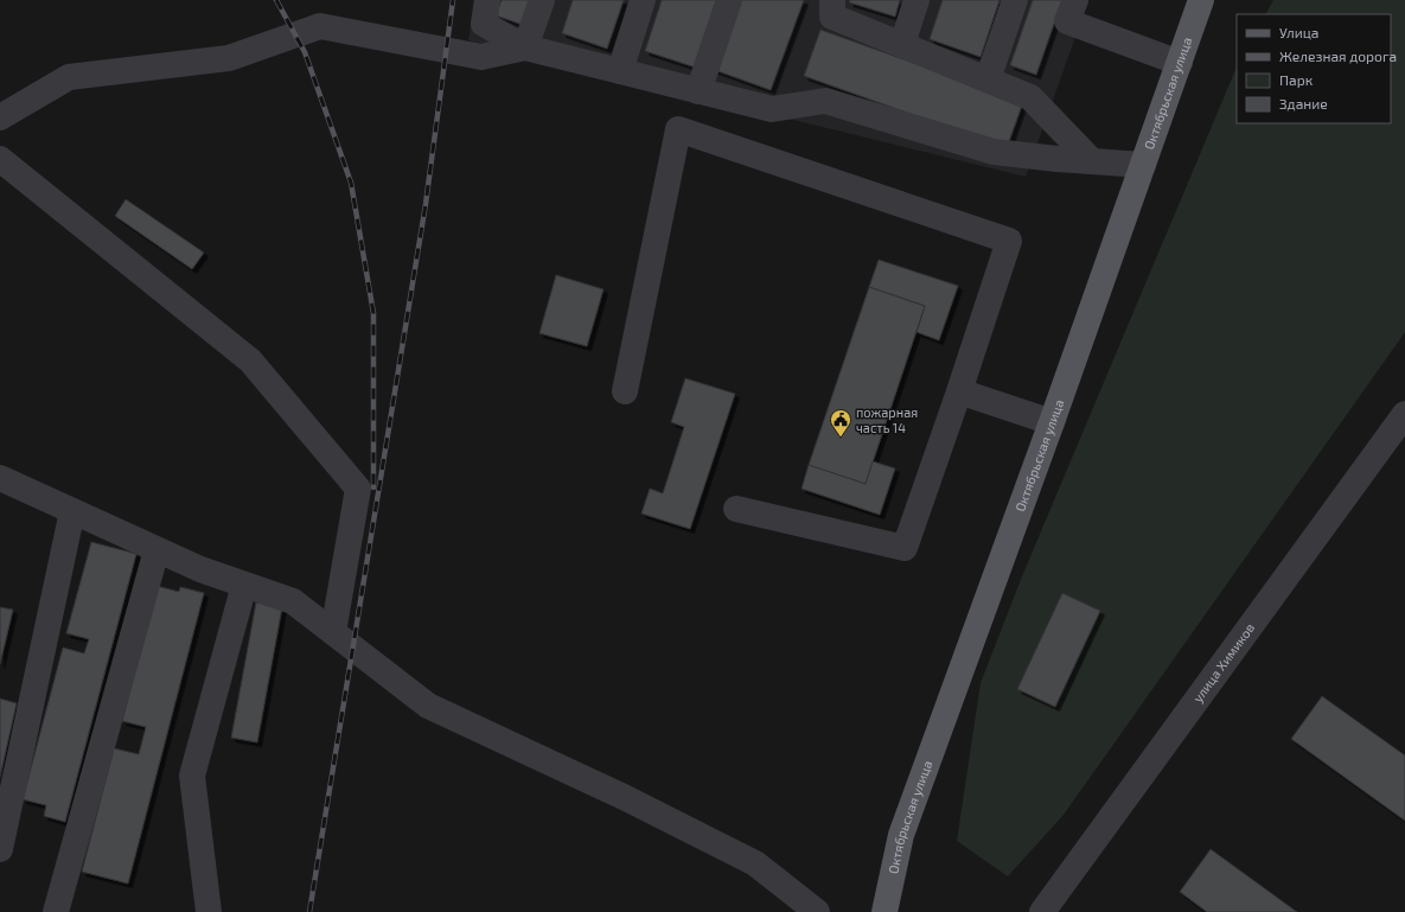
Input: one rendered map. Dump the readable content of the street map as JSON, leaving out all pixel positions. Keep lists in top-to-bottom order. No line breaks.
{"streets":{"main road":["Октябрьская улица"],"street":["улица Химиков"]},"places":{"public building":["пожарная часть 14"]},"legend":["Улица","Железная дорога","Парк","Здание"]}
